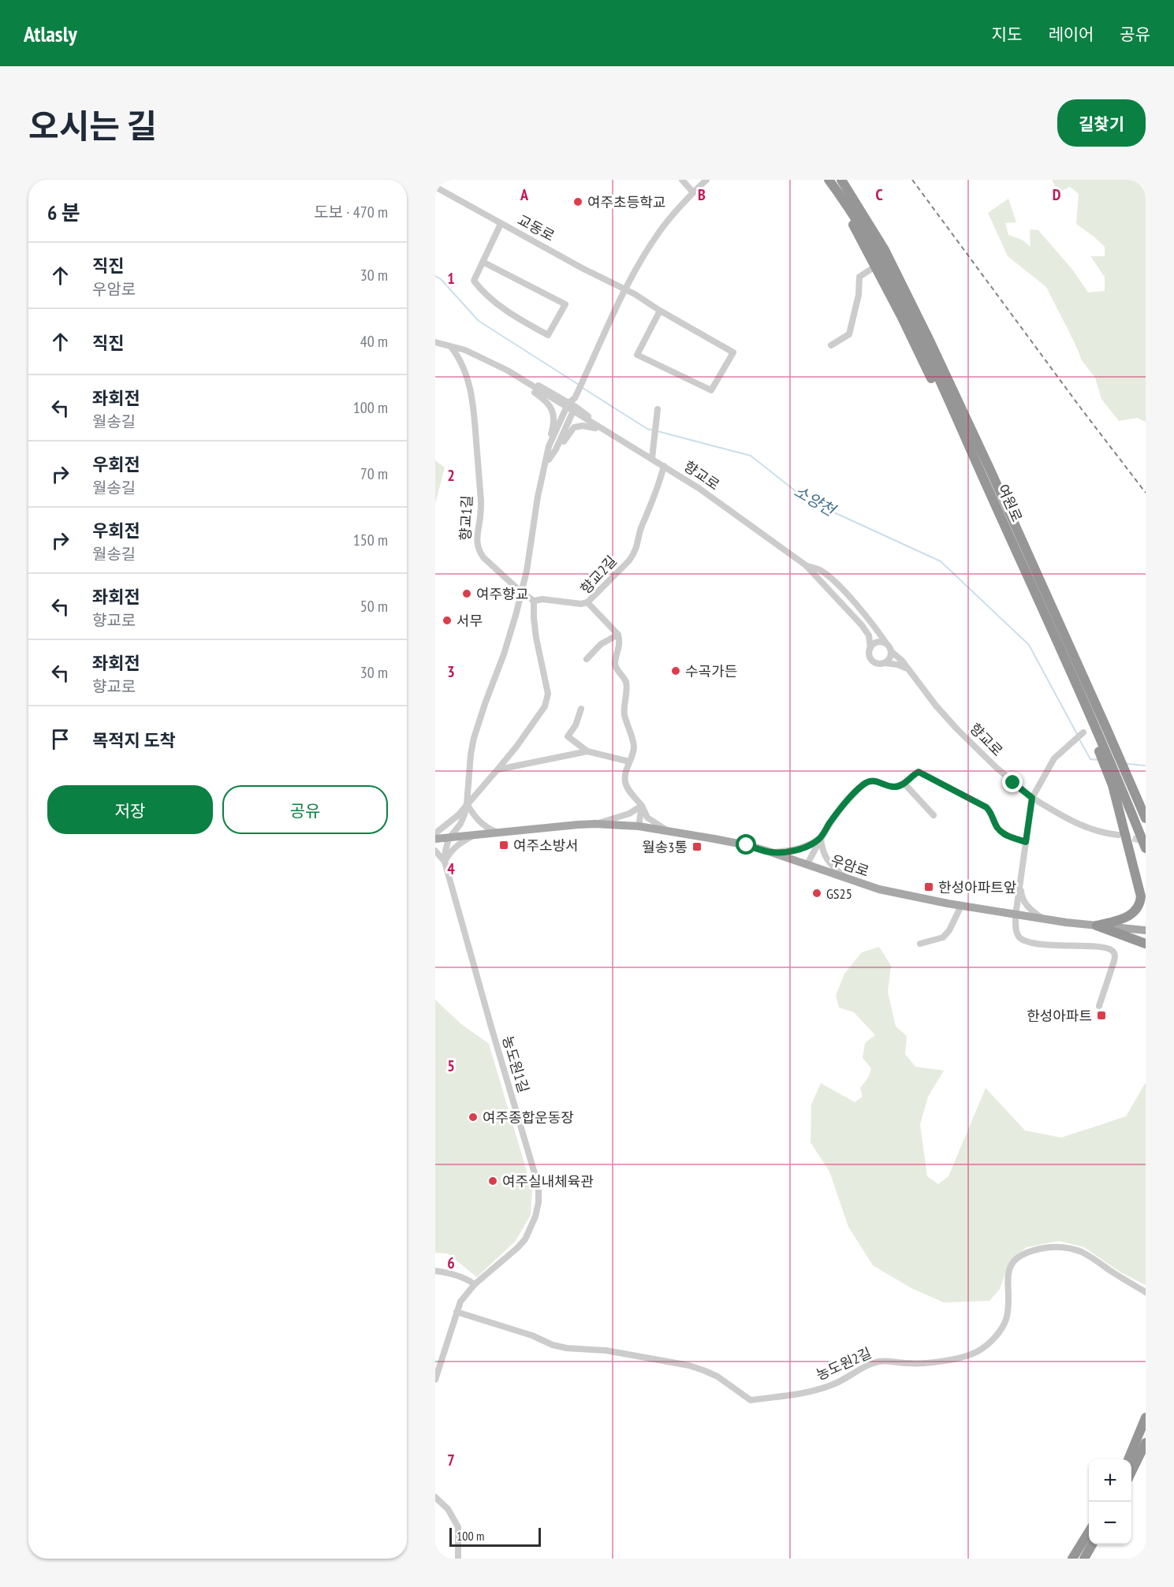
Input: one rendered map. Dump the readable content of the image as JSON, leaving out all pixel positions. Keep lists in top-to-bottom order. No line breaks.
{"streets":{"highway":["여원로"],"main road":["우암로"],"street":["교동로","향교로","향교1길","향교2길","농도원1길","농도원2길"]},"crossings":[["향교로","향교1길"],["향교로","향교2길"],["우암로","농도원1길"],["농도원1길","농도원2길"]],"water":["소양천"],"places":{"other":["여주초등학교","여주향교","서무","수곡가든","GS25","여주종합운동장","여주실내체육관"],"transit":["여주소방서","월송3통","한성아파트앞","한성아파트"]},"scale_bar":"100 m","page":{"header":"Atlasly","nav":["지도","레이어","공유"],"title":"오시는 길","buttons":["길찾기",["저장","공유"]],"heading":["6 분","도보 · 470 m"],"list":[["직진","우암로","30 m"],["직진","40 m"],["좌회전","월송길","100 m"],["우회전","월송길","70 m"],["우회전","월송길","150 m"],["좌회전","향교로","50 m"],["좌회전","향교로","30 m"],"목적지 도착"],"map_buttons":["+","−"],"scale":"100 m"},"grid":{"columns":["A","B","C","D"],"rows":["1","2","3","4","5","6","7"]}}
